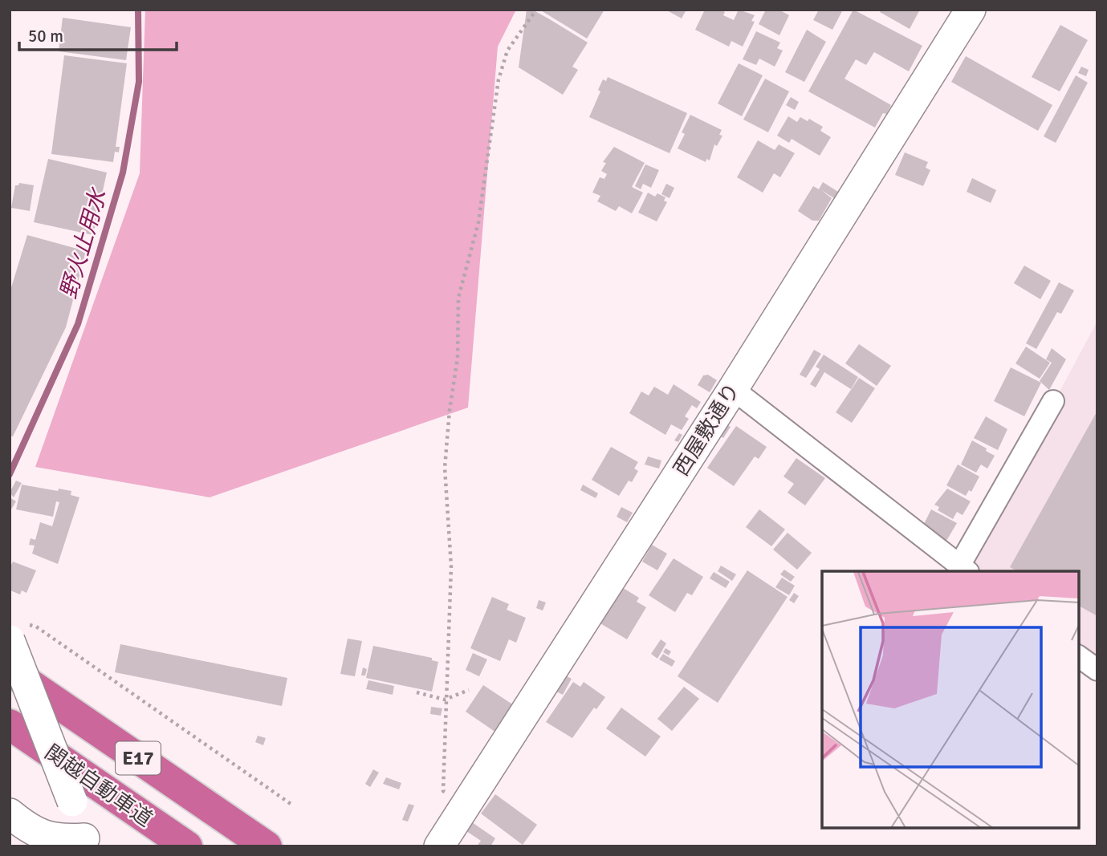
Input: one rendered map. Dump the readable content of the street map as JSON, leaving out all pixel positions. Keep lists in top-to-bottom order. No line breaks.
{"streets":{"highway":["E17","関越自動車道"],"street":["西屋敷通り"]},"water":["野火止用水"],"scale_bar":"50 m"}
